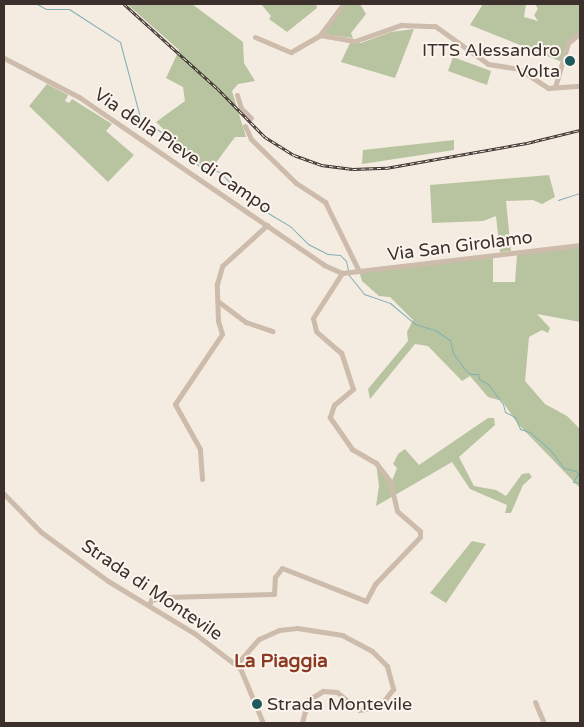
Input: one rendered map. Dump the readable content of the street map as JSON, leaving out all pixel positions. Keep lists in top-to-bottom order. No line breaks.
{"streets":{"street":["Via della Pieve di Campo","Via San Girolamo","Strada di Montevile"]},"crossings":[["Via della Pieve di Campo","Via San Girolamo"]],"districts":["La Piaggia"],"places":["ITTS Alessandro Volta","Strada Montevile"]}
